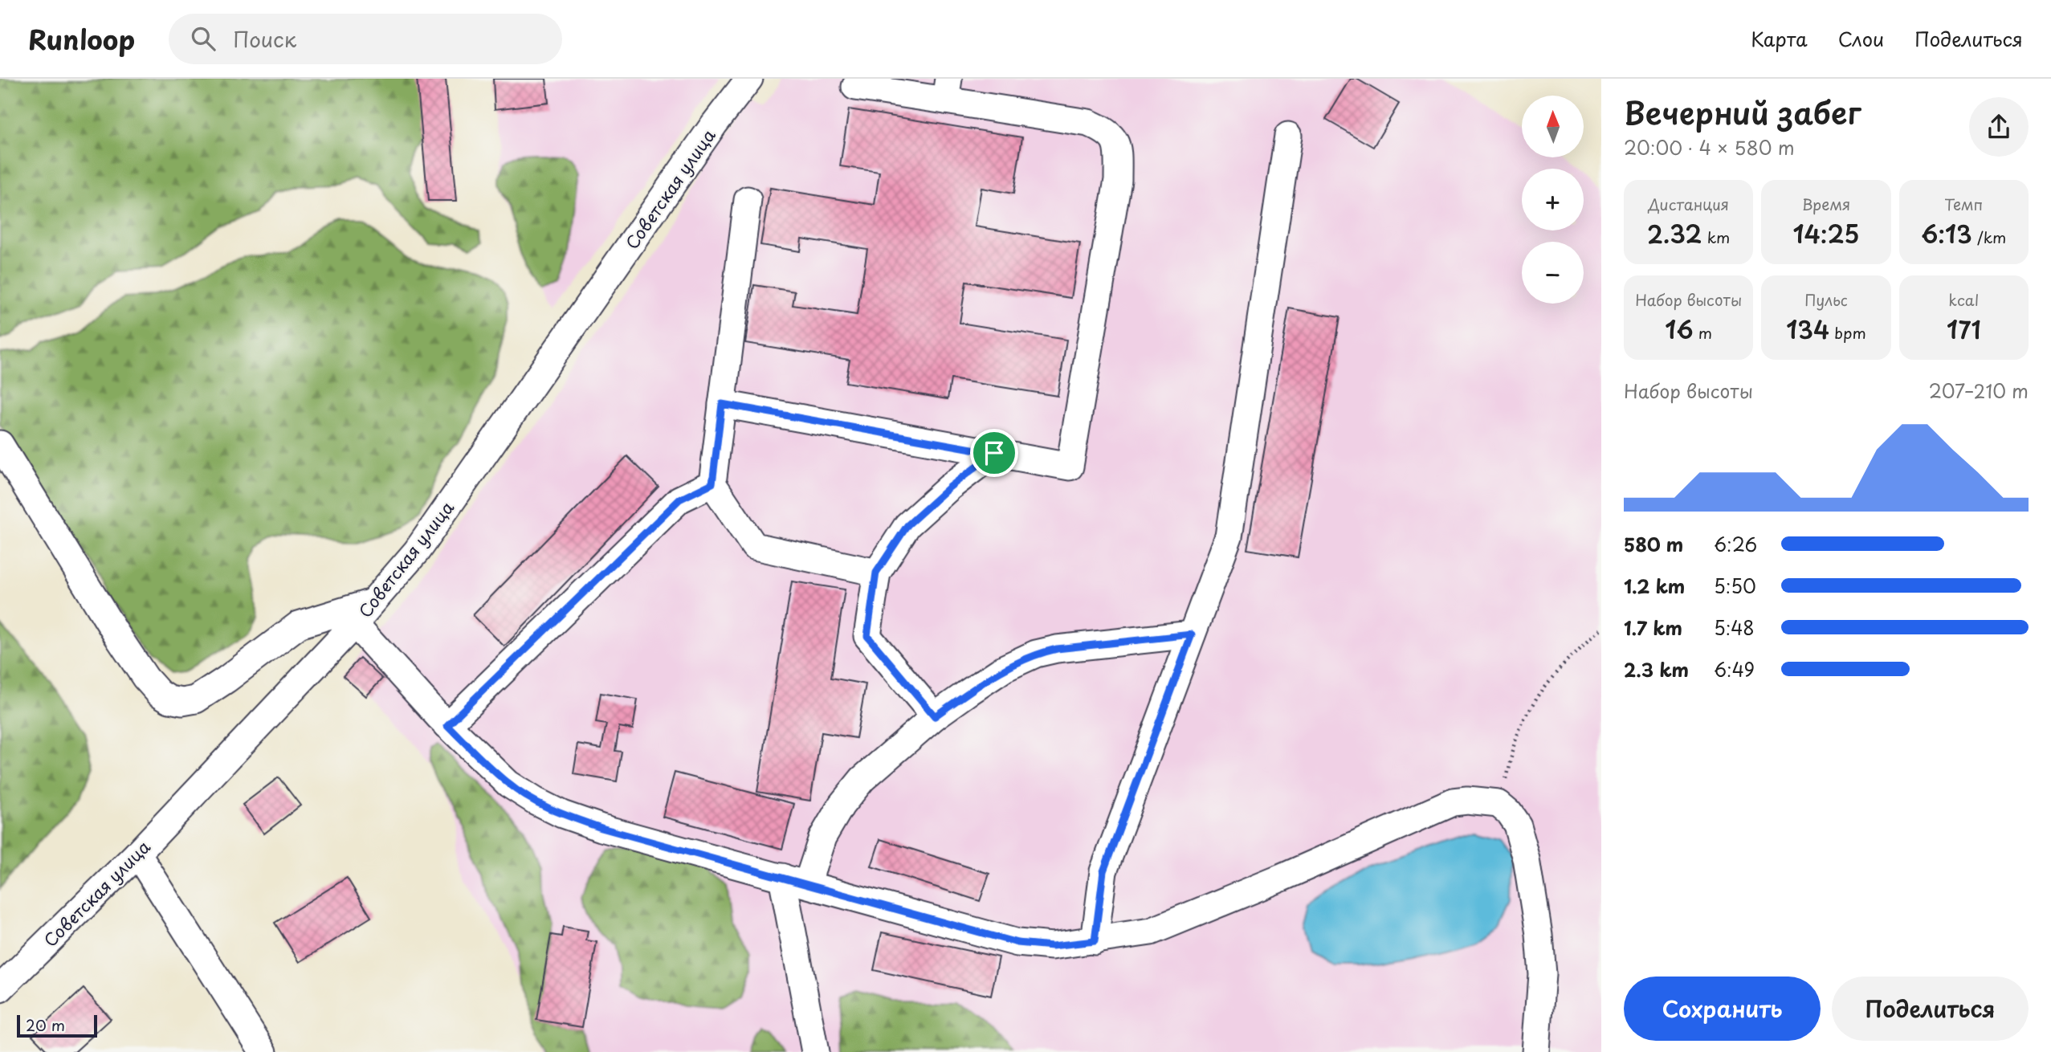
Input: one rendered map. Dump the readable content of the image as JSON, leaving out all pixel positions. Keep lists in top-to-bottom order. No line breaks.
{"streets":{"street":["Советская улица"]},"scale_bar":"20 m","north":"top","page":{"header":"Runloop","search":"Поиск","nav":["Карта","Слои","Поделиться"],"heading":["Вечерний забег","20:00 · 4 × 580 m"],"map_buttons":["+","−"],"stats":[["Дистанция","2.32 km"],["Время","14:25"],["Темп","6:13 /km"],["Набор высоты","16 m"],["Пульс","134 bpm"],["kcal","171"]],"chart":["Набор высоты","207–210 m"],"list":[{"name":"580 m","note":"6:26"},{"name":"1.2 km","note":"5:50"},{"name":"1.7 km","note":"5:48"},{"name":"2.3 km","note":"6:49"}],"buttons":["Сохранить","Поделиться"],"scale":"20 m"}}
